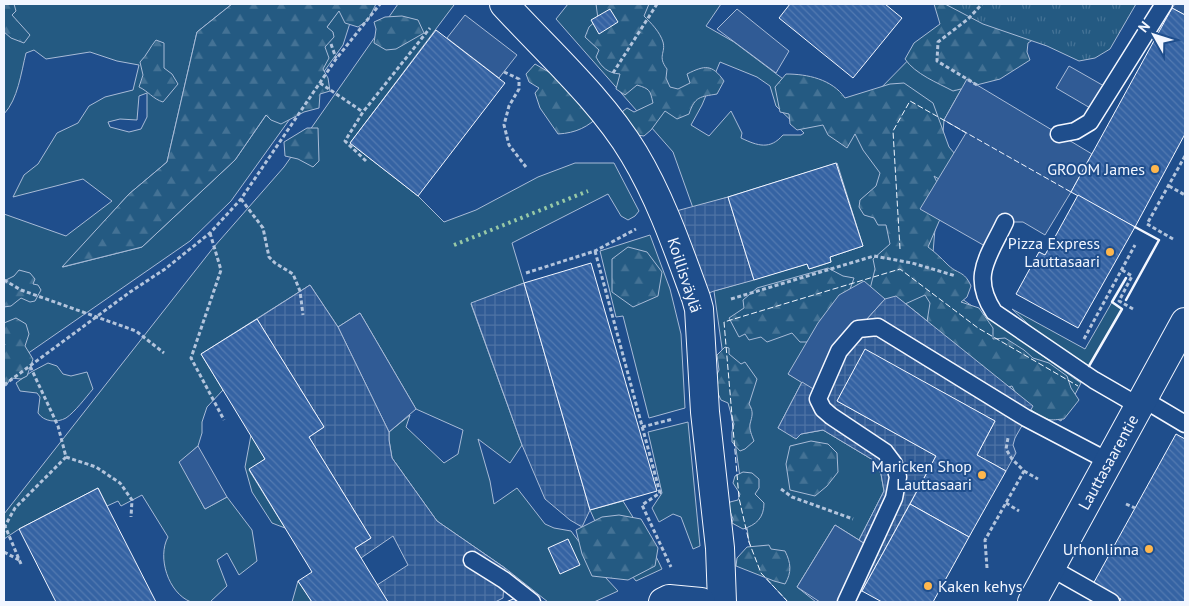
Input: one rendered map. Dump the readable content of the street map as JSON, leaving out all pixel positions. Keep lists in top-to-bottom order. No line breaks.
{"streets":{"street":["Koillisväylä","Lauttasaarentie"]},"places":["GROOM James","Pizza Express Lauttasaari","Maricken Shop Lauttasaari","Urhonlinna","Kaken kehys"],"north":"top left"}
